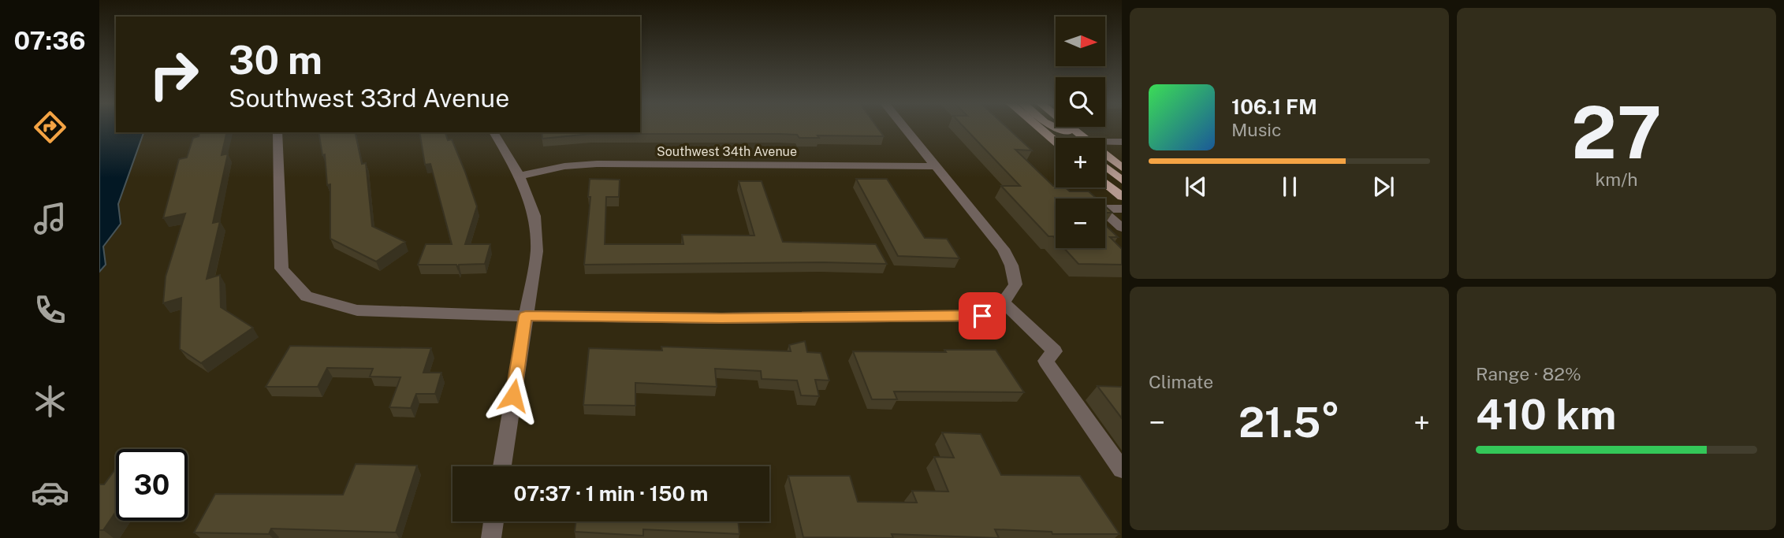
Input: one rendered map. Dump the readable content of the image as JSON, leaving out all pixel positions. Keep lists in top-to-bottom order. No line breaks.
{"streets":{"street":["Southwest 34th Avenue"]},"north":"right","page":{"tabs":"07:36","tile":[["27","km/h"],"Climate",["Range · 82%","410 km"]],"map_buttons":["+","−"],"turn":["30 m","Southwest 33rd Avenue"],"song":["106.1 FM","Music"],"heat":["−","21.5°","+"],"limit":"30","trip":"07:37 · 1 min · 150 m"}}
